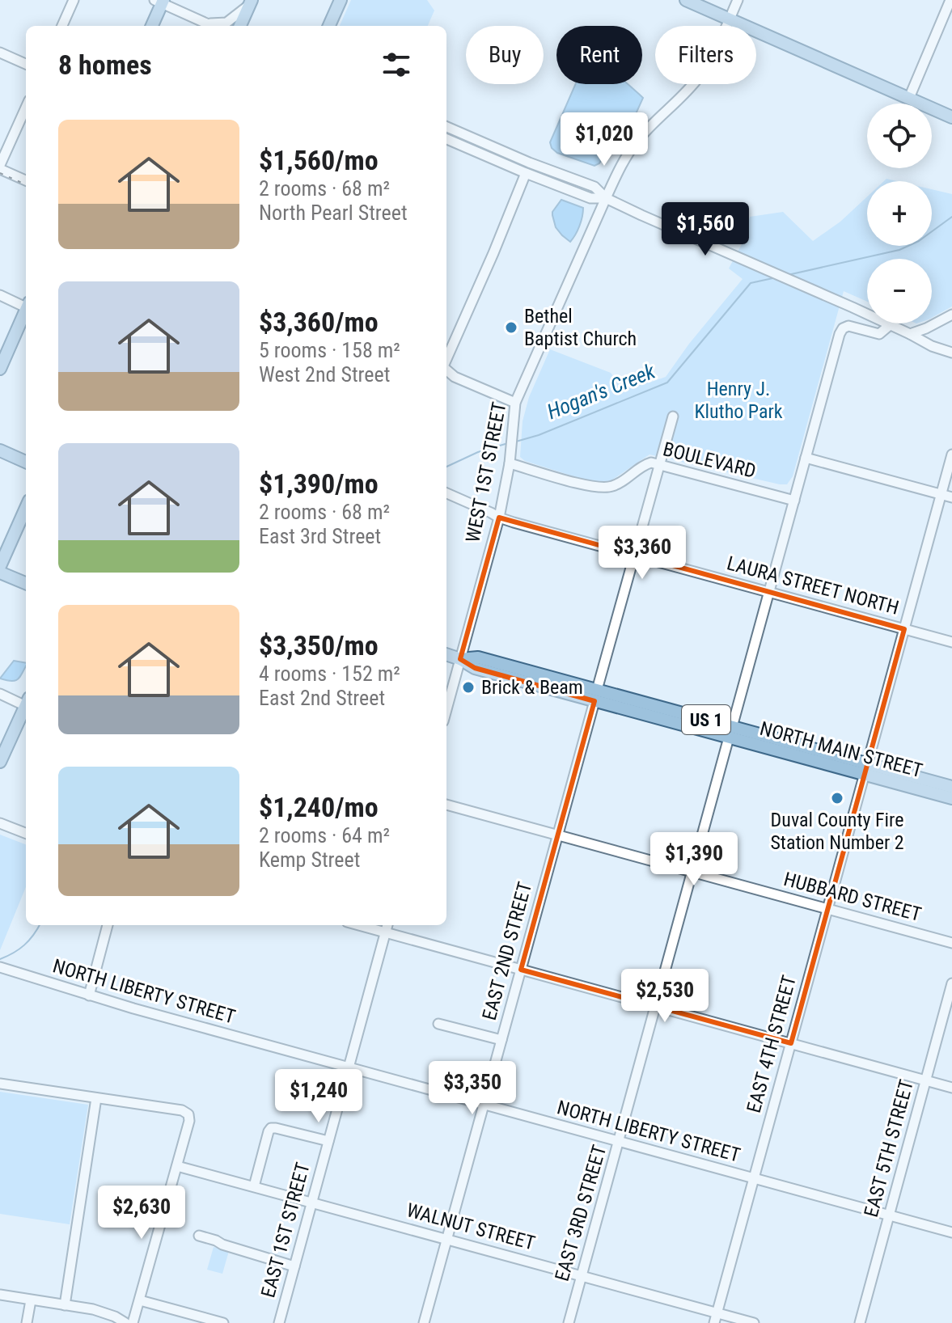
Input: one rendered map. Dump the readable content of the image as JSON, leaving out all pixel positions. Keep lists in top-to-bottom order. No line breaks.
{"streets":{"main road":["US 1","NORTH MAIN STREET"],"street":["BOULEVARD","WEST 1ST STREET","LAURA STREET NORTH","HUBBARD STREET","EAST 2ND STREET","NORTH LIBERTY STREET","EAST 4TH STREET","EAST 5TH STREET","EAST 3RD STREET","WALNUT STREET","EAST 1ST STREET"]},"crossings":[["BOULEVARD","WEST 1ST STREET"],["BOULEVARD","EAST 2ND STREET"],["BOULEVARD","EAST 3RD STREET"],["WEST 1ST STREET","LAURA STREET NORTH"],["WEST 1ST STREET","NORTH MAIN STREET"],["LAURA STREET NORTH","EAST 2ND STREET"],["LAURA STREET NORTH","EAST 4TH STREET"],["LAURA STREET NORTH","EAST 3RD STREET"],["NORTH MAIN STREET","EAST 2ND STREET"],["NORTH MAIN STREET","EAST 4TH STREET"],["NORTH MAIN STREET","EAST 3RD STREET"],["HUBBARD STREET","EAST 2ND STREET"],["HUBBARD STREET","EAST 4TH STREET"],["HUBBARD STREET","EAST 3RD STREET"],["EAST 2ND STREET","NORTH LIBERTY STREET"],["EAST 2ND STREET","WALNUT STREET"],["NORTH LIBERTY STREET","EAST 4TH STREET"],["NORTH LIBERTY STREET","EAST 5TH STREET"],["NORTH LIBERTY STREET","EAST 3RD STREET"],["NORTH LIBERTY STREET","EAST 1ST STREET"],["EAST 4TH STREET","WALNUT STREET"],["EAST 3RD STREET","WALNUT STREET"],["WALNUT STREET","EAST 1ST STREET"]],"water":["Hogan's Creek"],"parks":["Henry J. Klutho Park"],"places":["Bethel Baptist Church","Brick & Beam","Duval County Fire Station Number 2"],"page":{"chip":["Buy","Rent","Filters"],"heading":"8 homes","map_buttons":["+","−"],"list":[{"name":"$1,560/mo","note":"2 rooms · 68 m² · North Pearl Street"},{"name":"$3,360/mo","note":"5 rooms · 158 m² · West 2nd Street"},{"name":"$1,390/mo","note":"2 rooms · 68 m² · East 3rd Street"},{"name":"$3,350/mo","note":"4 rooms · 152 m² · East 2nd Street"},{"name":"$1,240/mo","note":"2 rooms · 64 m² · Kemp Street"}],"price":["$1,020","$1,560","$3,360","$1,390","$2,530","$3,350","$1,240","$2,630"]}}
